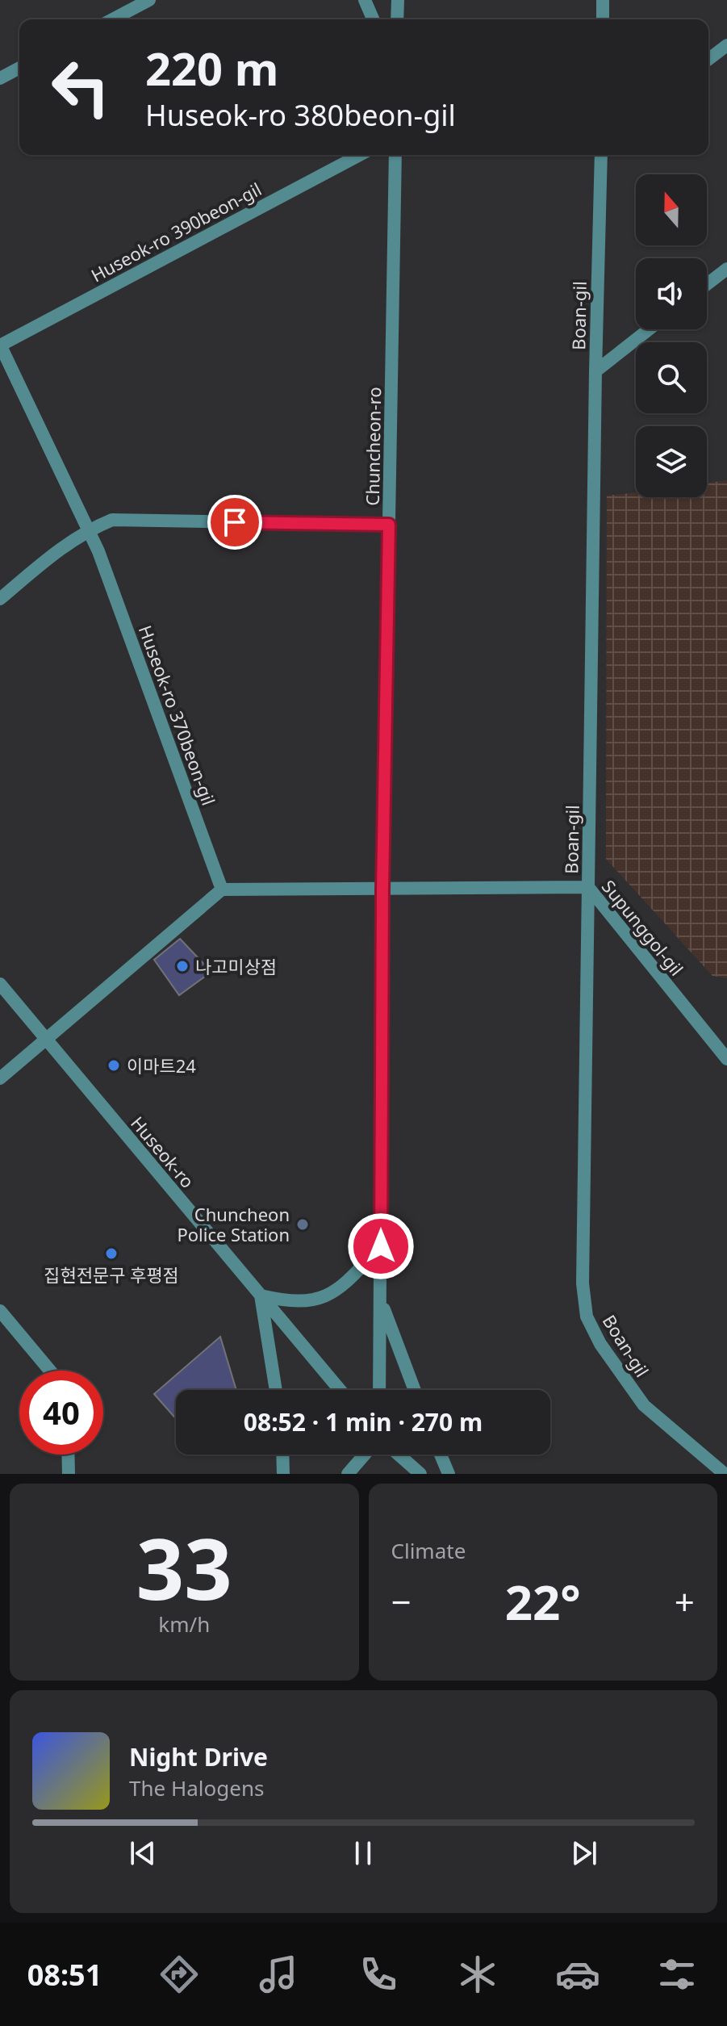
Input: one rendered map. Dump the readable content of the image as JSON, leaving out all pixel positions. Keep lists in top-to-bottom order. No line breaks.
{"streets":{"street":["Huseok-ro 390beon-gil","Boan-gil","Chuncheon-ro","Huseok-ro 370beon-gil","Supunggol-gil","Huseok-ro"]},"crossings":[["Huseok-ro 390beon-gil","Huseok-ro 370beon-gil"],["Boan-gil","Supunggol-gil"],["Chuncheon-ro","Supunggol-gil"],["Huseok-ro 370beon-gil","Supunggol-gil"]],"places":["나고미상점","이마트24","Chuncheon Police Station","집현전문구 후평점"],"north":"top","page":{"turn":["220 m","Huseok-ro 380beon-gil"],"limit":"40","trip":"08:52 · 1 min · 270 m","tile":[["33","km/h"],"Climate"],"heat":["−","22°","+"],"song":["Night Drive","The Halogens"],"tabs":"08:51"}}
